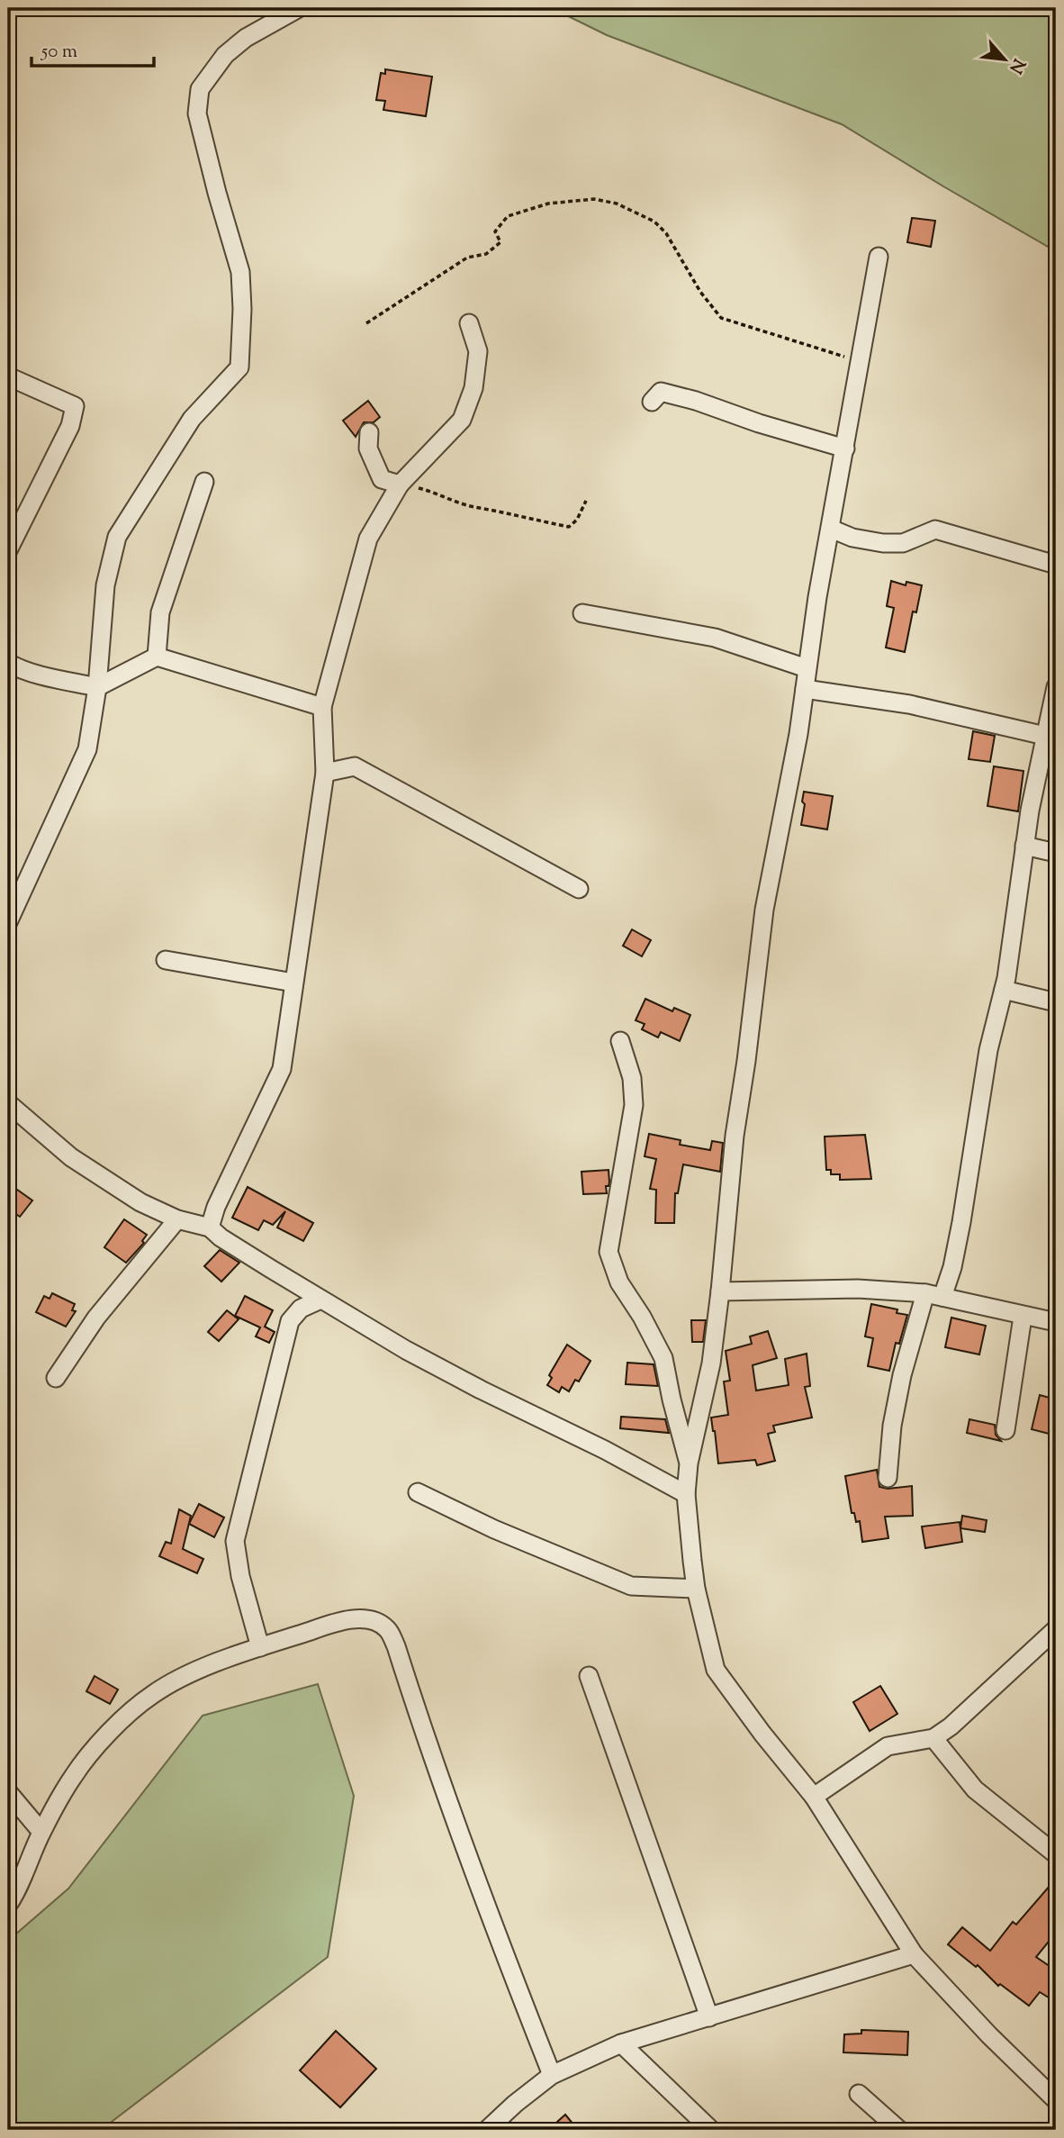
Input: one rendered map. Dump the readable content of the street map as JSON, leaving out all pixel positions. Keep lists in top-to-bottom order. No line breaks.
{"scale_bar":"50 m","north":"bottom right"}
